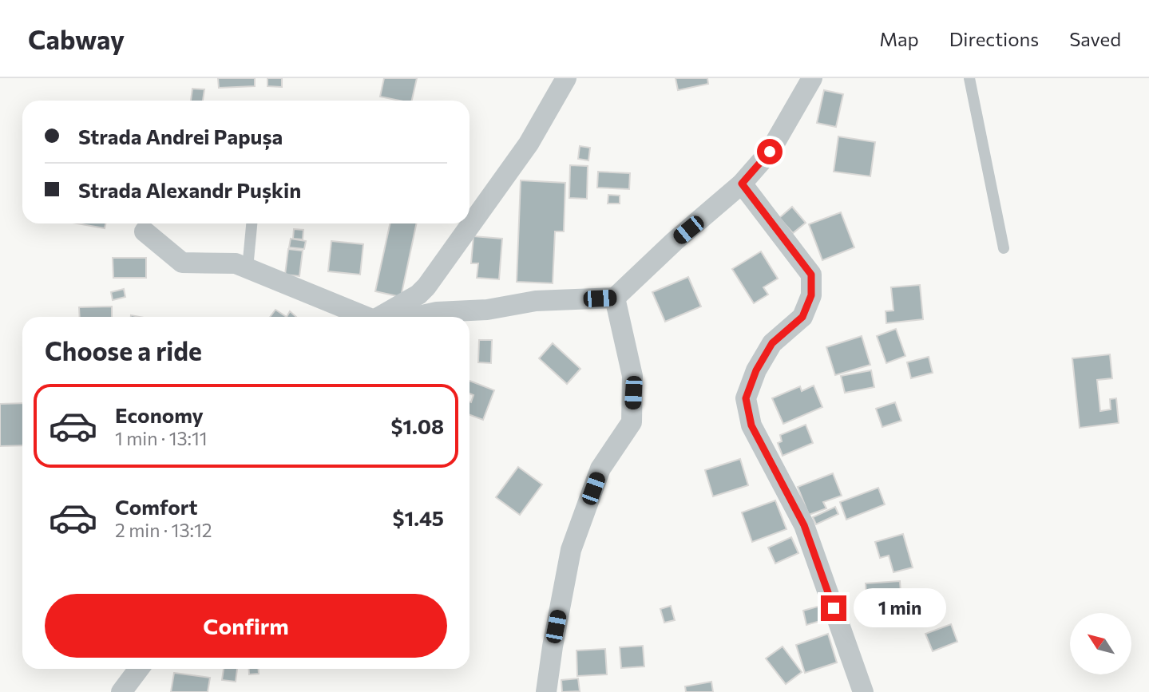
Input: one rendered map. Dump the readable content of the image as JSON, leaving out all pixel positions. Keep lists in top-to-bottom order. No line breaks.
{"north":"top left","page":{"header":"Cabway","nav":["Map","Directions","Saved"],"banner":["Strada Andrei Papușa","Strada Alexandr Pușkin"],"heading":"Choose a ride","list":[{"name":"Economy","note":"1 min · 13:11","value":"$1.08"},{"name":"Comfort","note":"2 min · 13:12","value":"$1.45"}],"buttons":"Confirm","bubble":"1 min"}}
